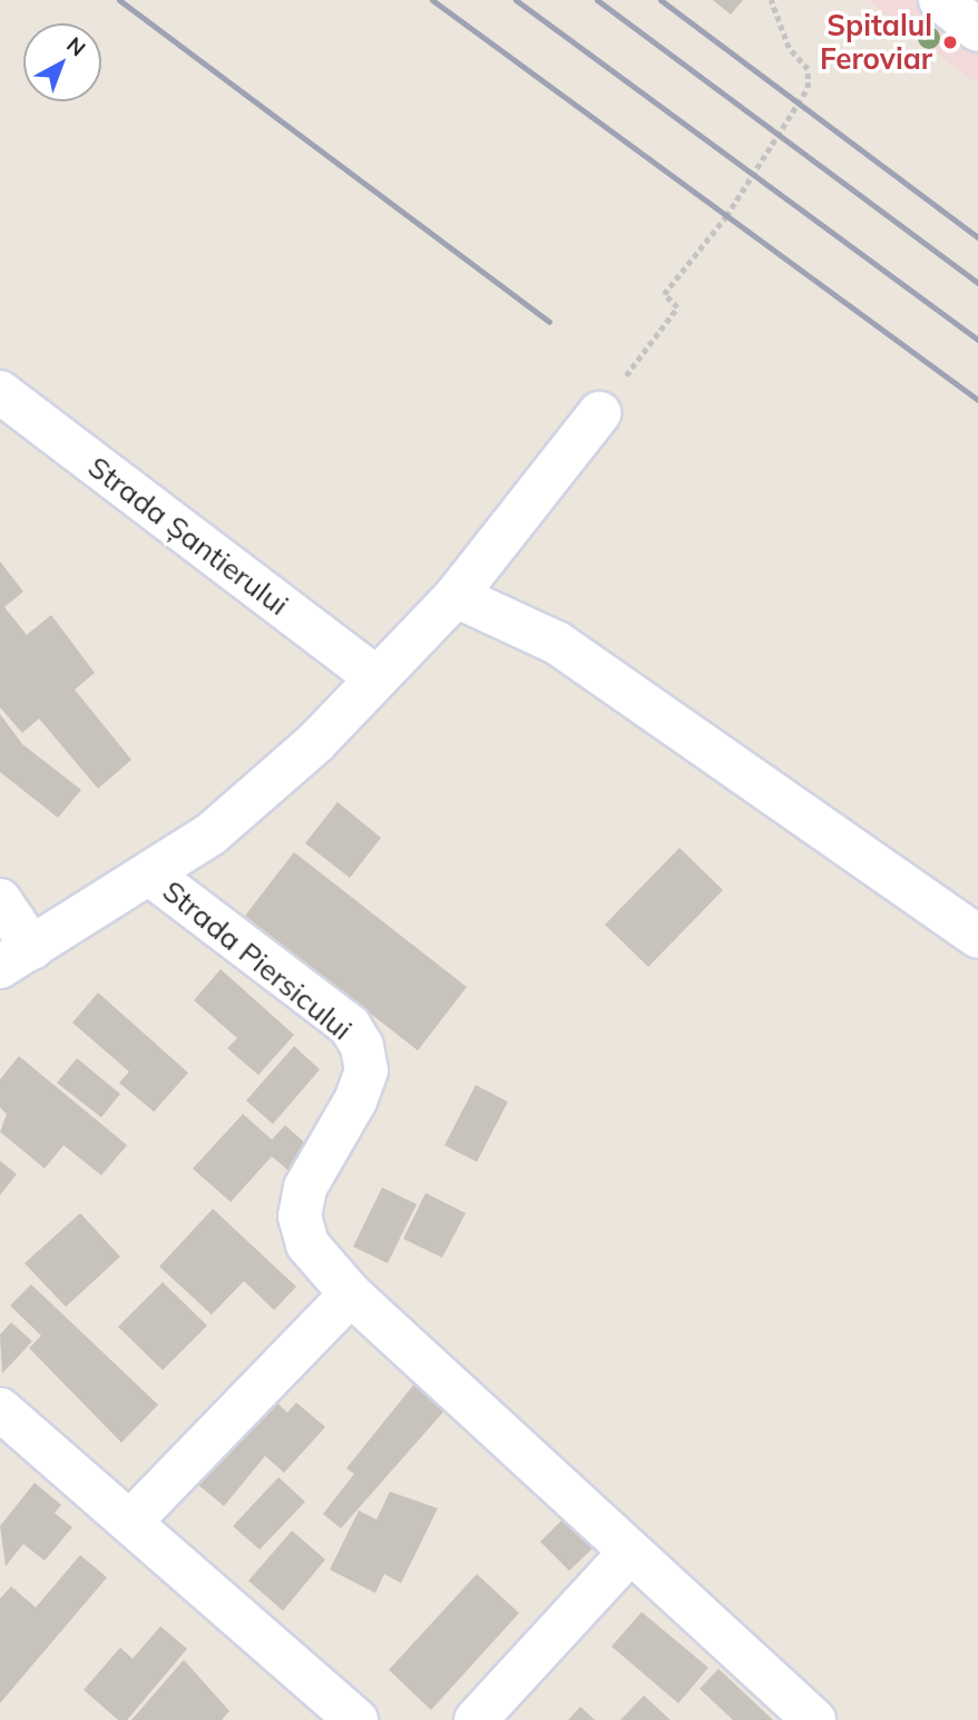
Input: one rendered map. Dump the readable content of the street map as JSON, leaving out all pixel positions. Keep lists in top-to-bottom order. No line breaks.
{"streets":{"street":["Strada Șantierului","Strada Piersicului"]},"places":["Spitalul Feroviar"],"north":"top right"}
